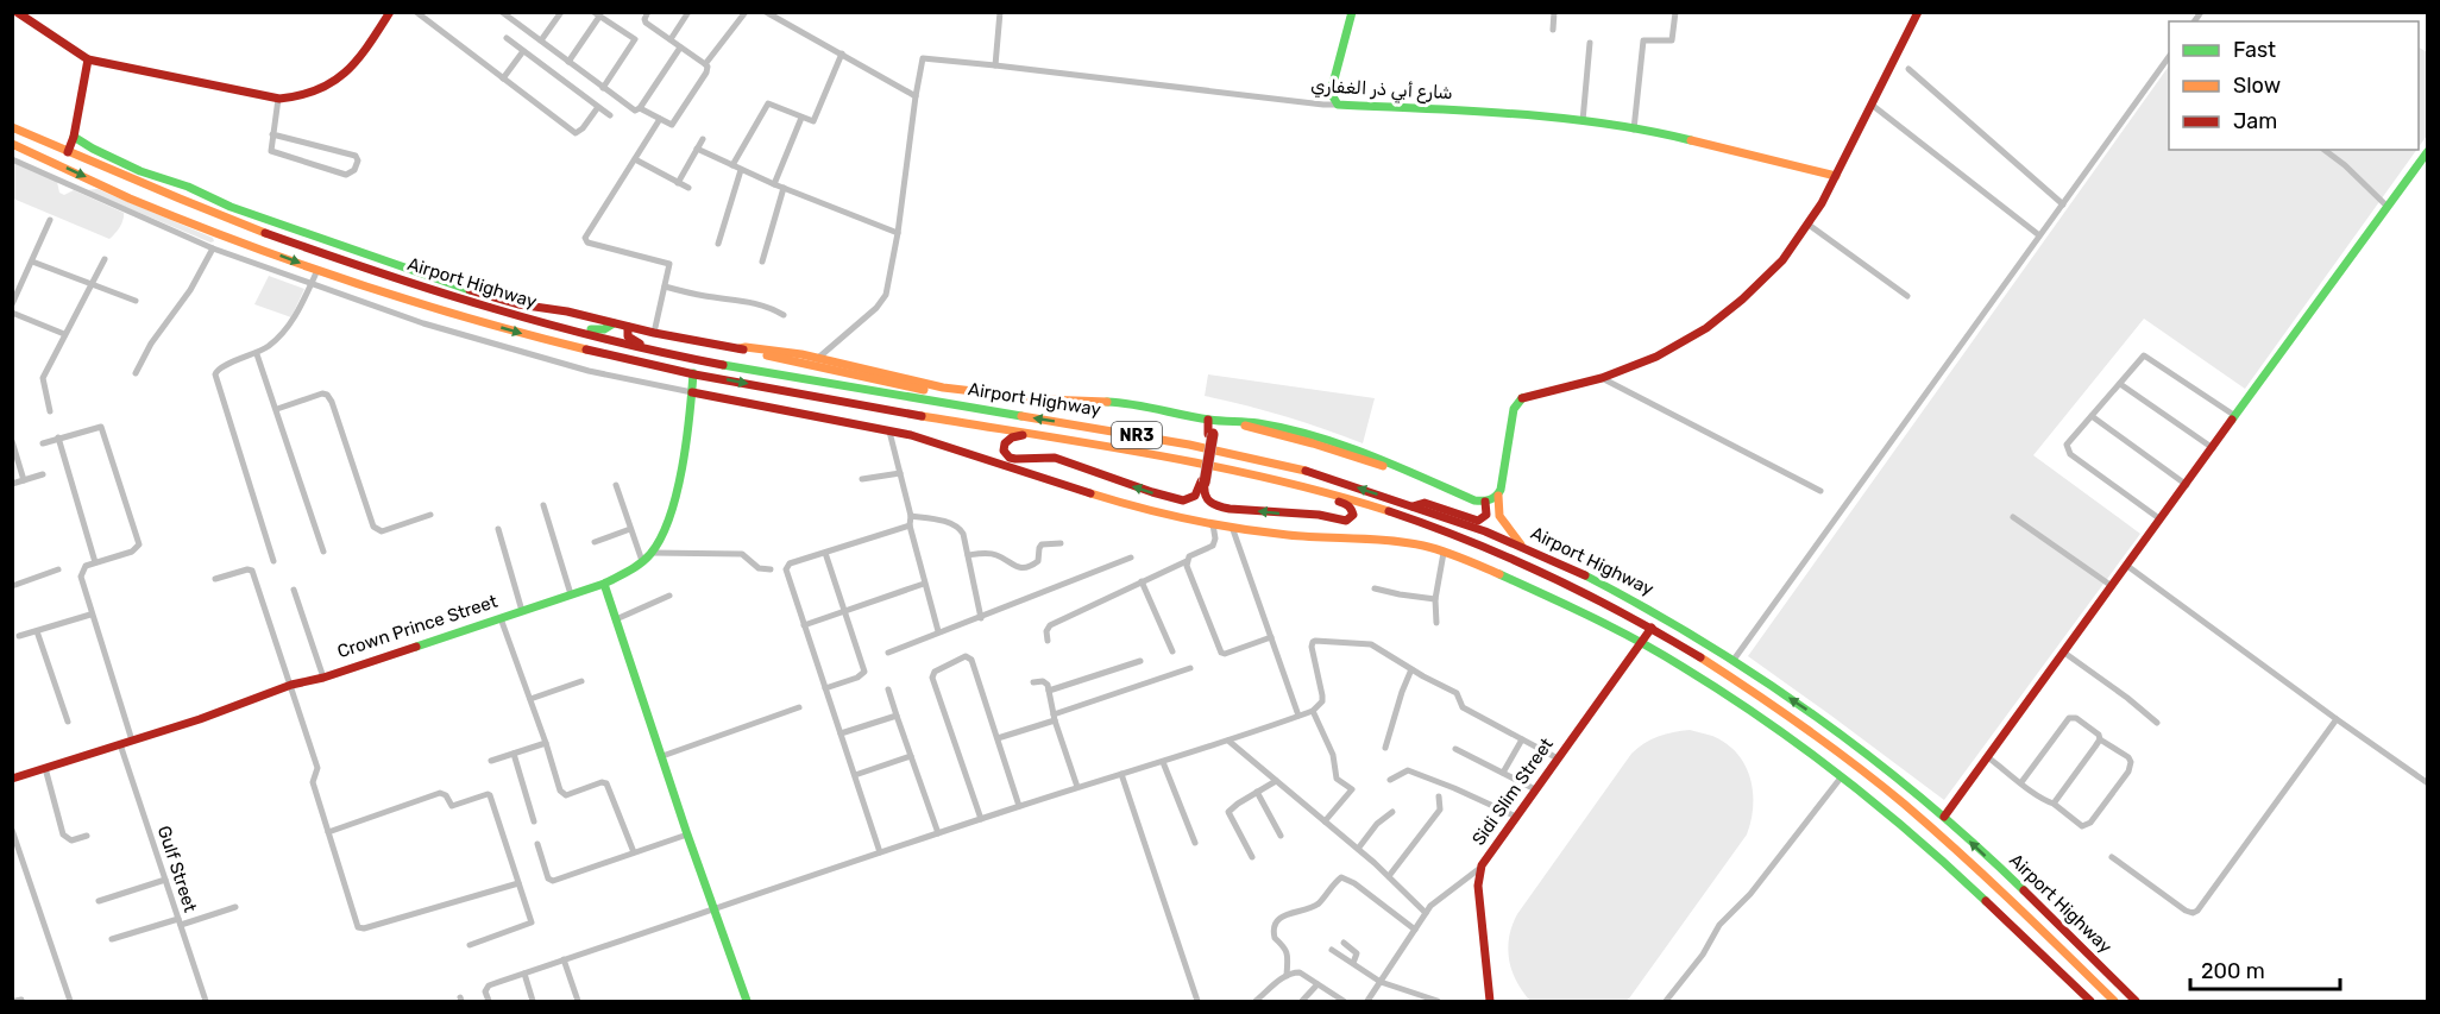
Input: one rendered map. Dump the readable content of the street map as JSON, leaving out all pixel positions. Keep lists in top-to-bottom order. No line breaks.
{"streets":{"main road":["شارع أبي ذر الغفاري","Airport Highway","NR3","Crown Prince Street","Sidi Slim Street"],"street":["Gulf Street"]},"crossings":[["Airport Highway","Crown Prince Street"],["Airport Highway","Sidi Slim Street"],["Crown Prince Street","Gulf Street"]],"legend":["Fast","Slow","Jam"],"scale_bar":"200 m"}
